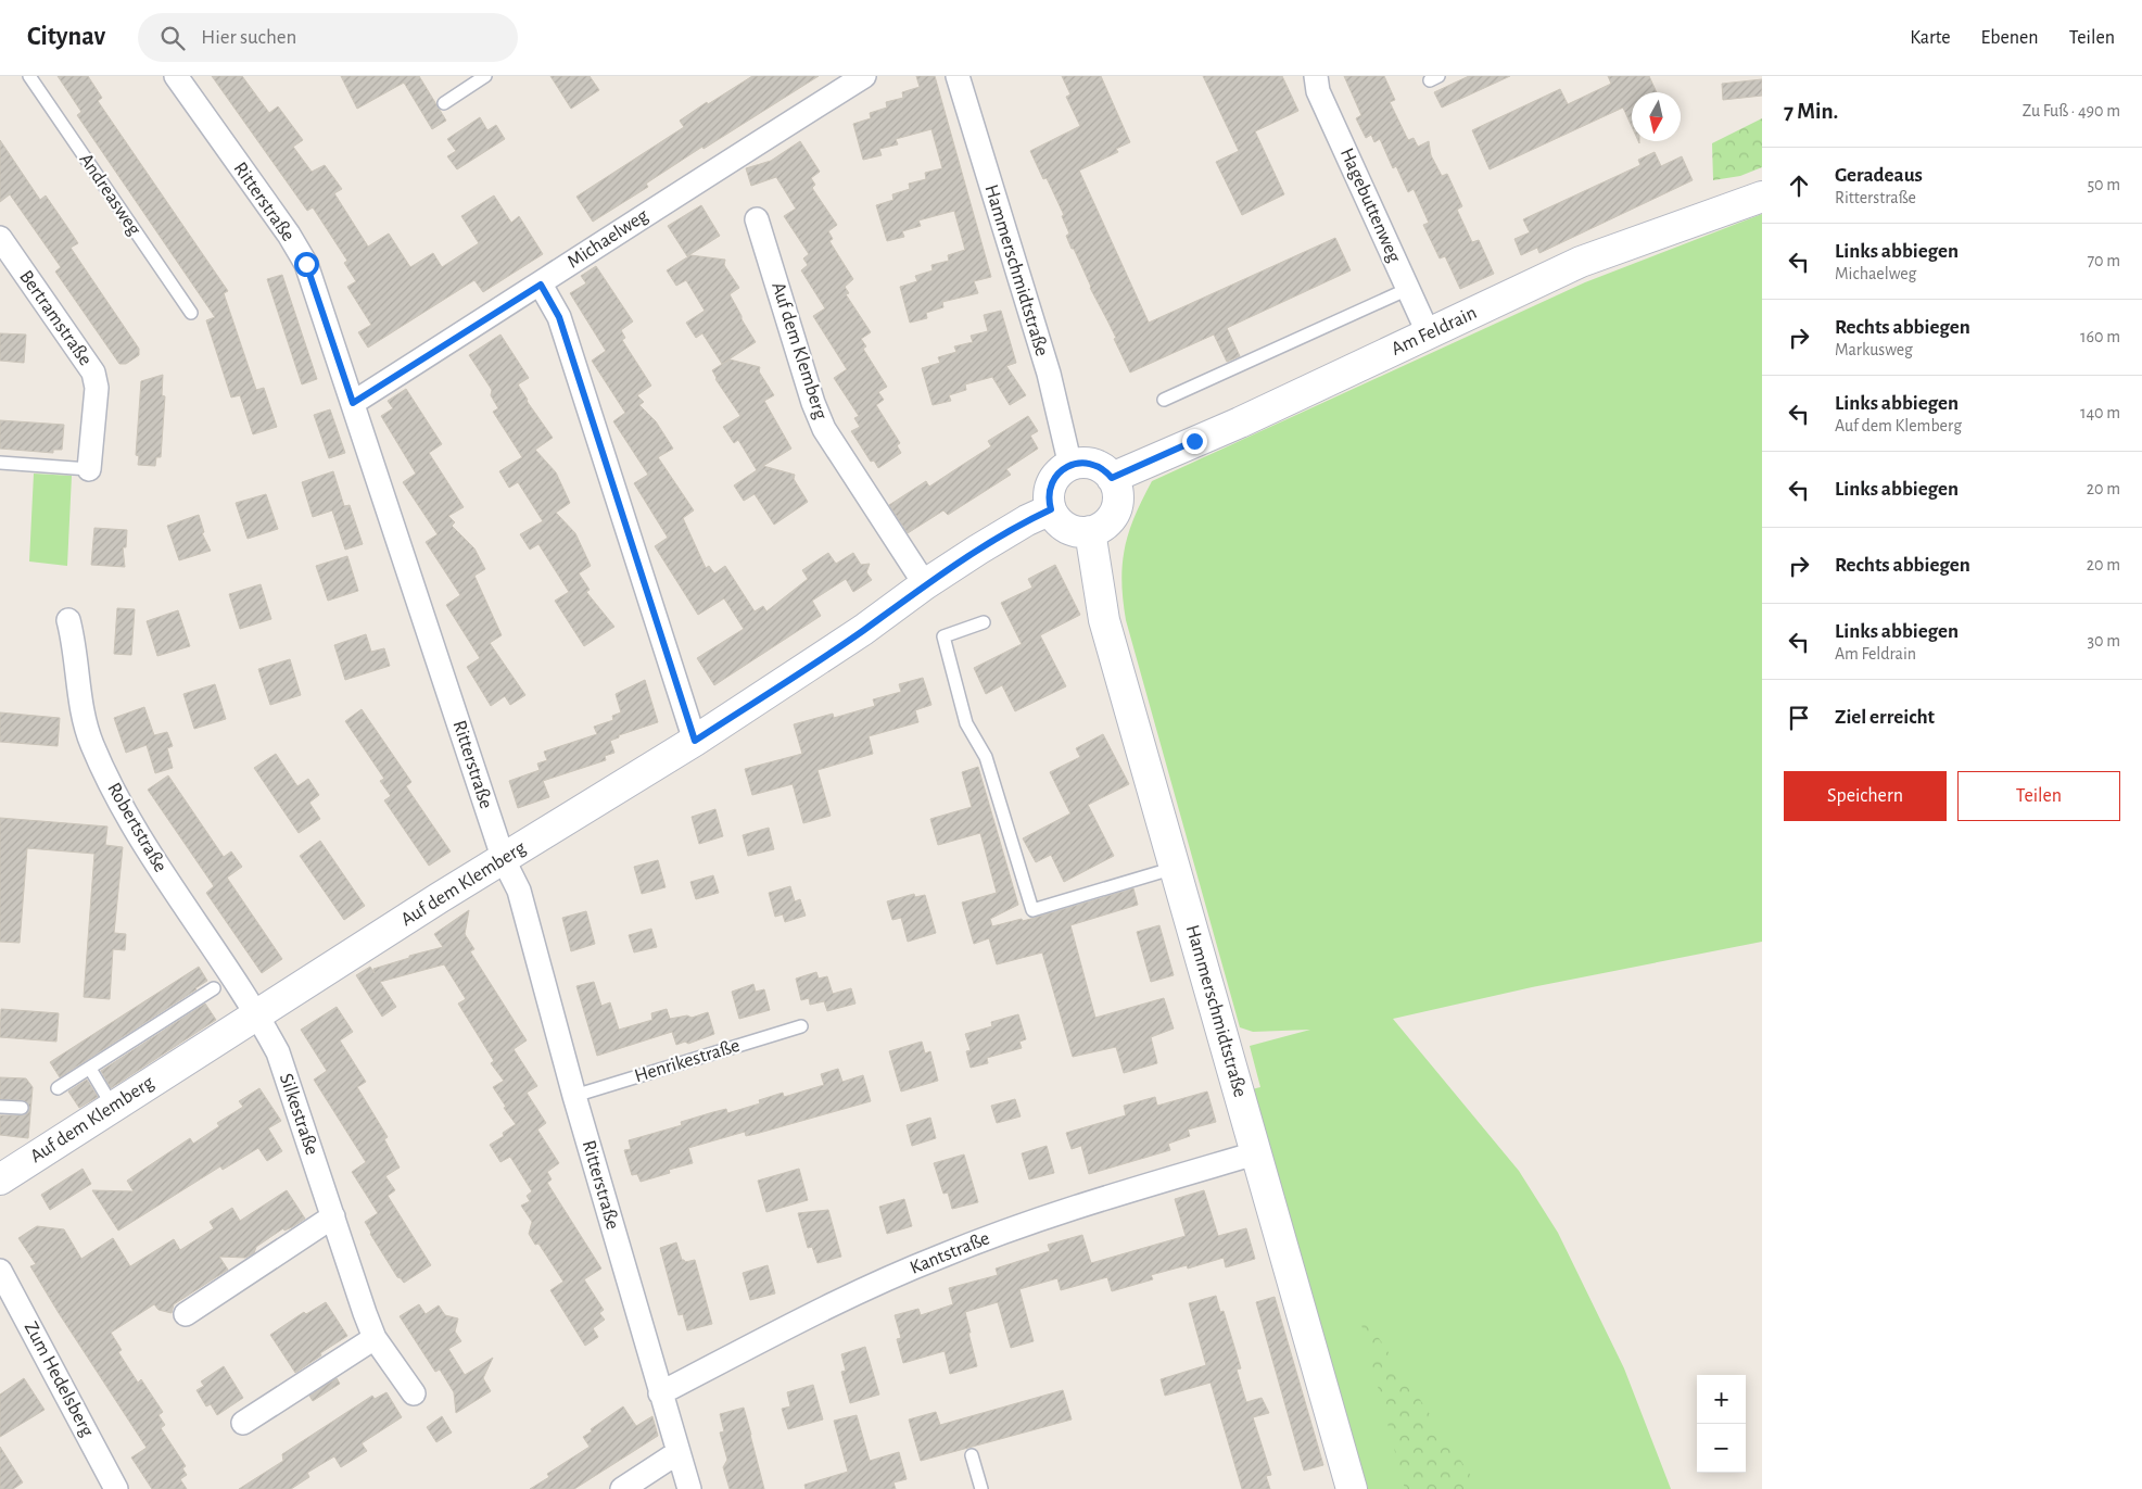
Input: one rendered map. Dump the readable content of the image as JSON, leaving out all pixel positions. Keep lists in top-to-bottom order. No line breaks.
{"streets":{"street":["Ritterstraße","Hagebuttenweg","Michaelweg","Hammerschmidtstraße","Bertramstraße","Am Feldrain","Auf dem Klemberg","Robertstraße","Silkestraße","Kantstraße","Zum Hedelsberg"],"lane":["Andreasweg","Henrikestraße"]},"crossings":[["Ritterstraße","Michaelweg"],["Ritterstraße","Auf dem Klemberg"],["Ritterstraße","Henrikestraße"],["Ritterstraße","Kantstraße"],["Hagebuttenweg","Am Feldrain"],["Hammerschmidtstraße","Am Feldrain"],["Hammerschmidtstraße","Auf dem Klemberg"],["Hammerschmidtstraße","Kantstraße"],["Am Feldrain","Auf dem Klemberg"],["Auf dem Klemberg","Robertstraße"],["Auf dem Klemberg","Silkestraße"],["Robertstraße","Silkestraße"]],"north":"bottom","page":{"header":"Citynav","search":"Hier suchen","nav":["Karte","Ebenen","Teilen"],"heading":["7 Min.","Zu Fuß · 490 m"],"list":[["Geradeaus","Ritterstraße","50 m"],["Links abbiegen","Michaelweg","70 m"],["Rechts abbiegen","Markusweg","160 m"],["Links abbiegen","Auf dem Klemberg","140 m"],["Links abbiegen","20 m"],["Rechts abbiegen","20 m"],["Links abbiegen","Am Feldrain","30 m"],"Ziel erreicht"],"buttons":["Speichern","Teilen"],"map_buttons":["+","−"]}}
